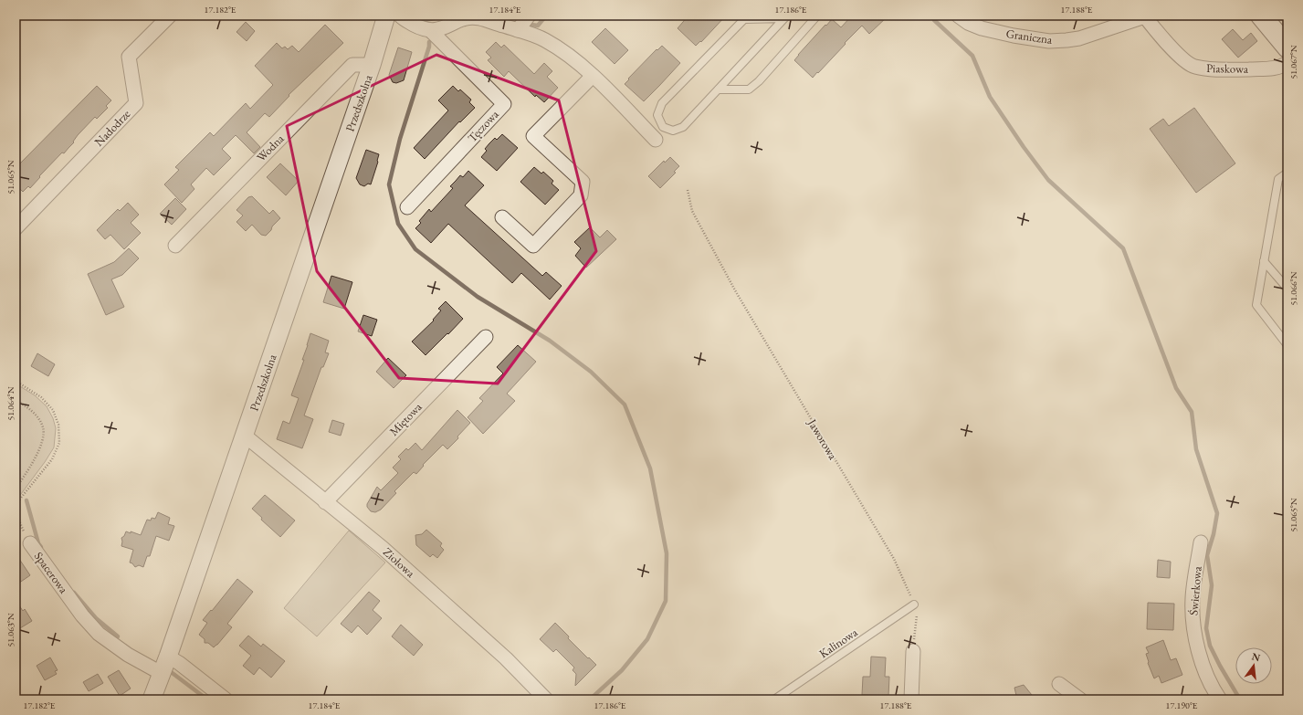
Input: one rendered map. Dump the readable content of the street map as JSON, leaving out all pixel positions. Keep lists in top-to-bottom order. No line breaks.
{"streets":{"street":["Graniczna","Piaskowa","Przedszkolna","Tęczowa","Nadodrze","Wodna","Miętowa","Ziołowa","Spacerowa","Świerkowa"],"lane":["Kalinowa"],"path":["Jaworowa"]},"crossings":[["Graniczna","Piaskowa"],["Przedszkolna","Wodna"],["Przedszkolna","Ziołowa"],["Przedszkolna","Spacerowa"],["Miętowa","Ziołowa"],["Jaworowa","Kalinowa"]],"north":"top","coordinates":["17.182°E","17.184°E","17.186°E","17.188°E","51.067°N","51.065°N","51.066°N","51.064°N","51.063°N","17.190°E"]}
